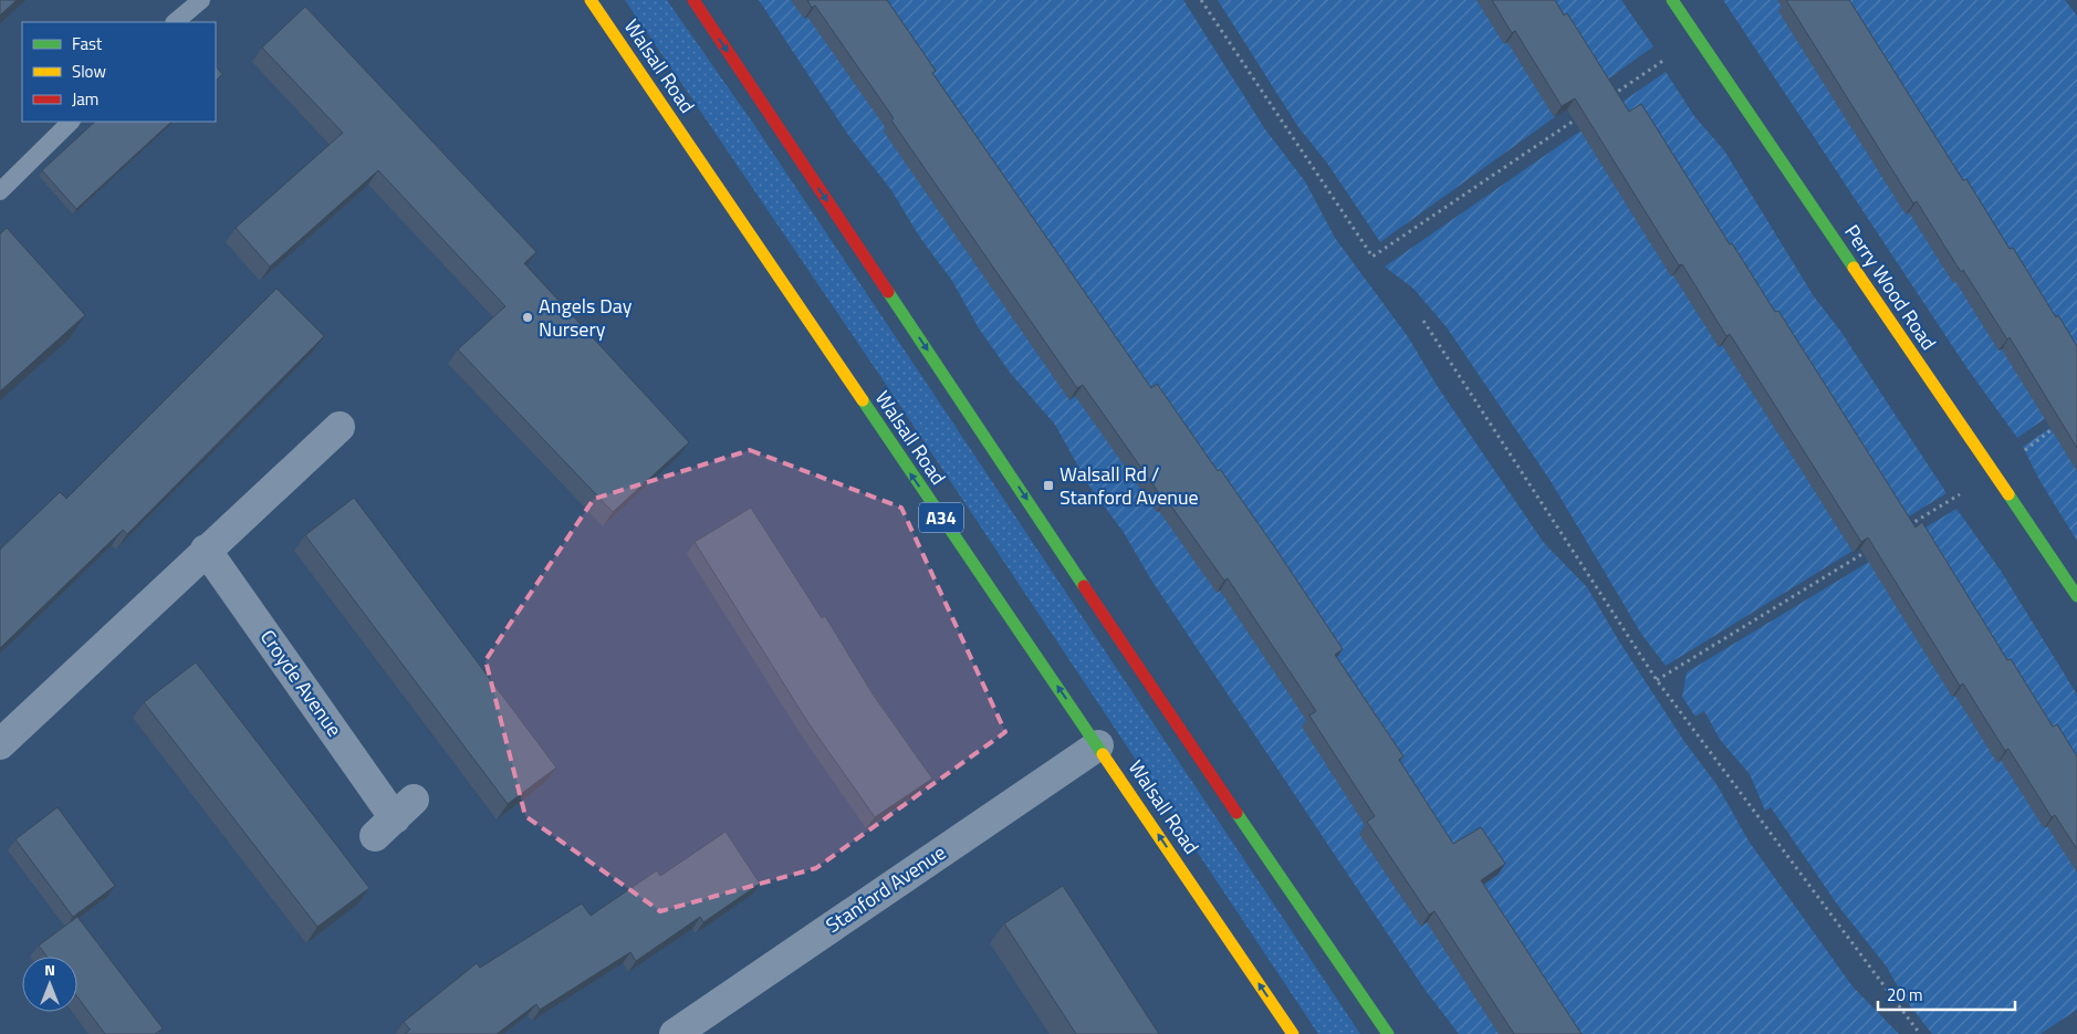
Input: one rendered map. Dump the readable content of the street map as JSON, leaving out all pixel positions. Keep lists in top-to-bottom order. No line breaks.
{"streets":{"main road":["Walsall Road","Perry Wood Road","A34"],"street":["Croyde Avenue","Stanford Avenue"]},"crossings":[["Walsall Road","Stanford Avenue"]],"places":{"other":["Angels Day Nursery"],"transit":["Walsall Rd / Stanford Avenue"]},"legend":["Fast","Slow","Jam"],"scale_bar":"20 m","north":"top"}
